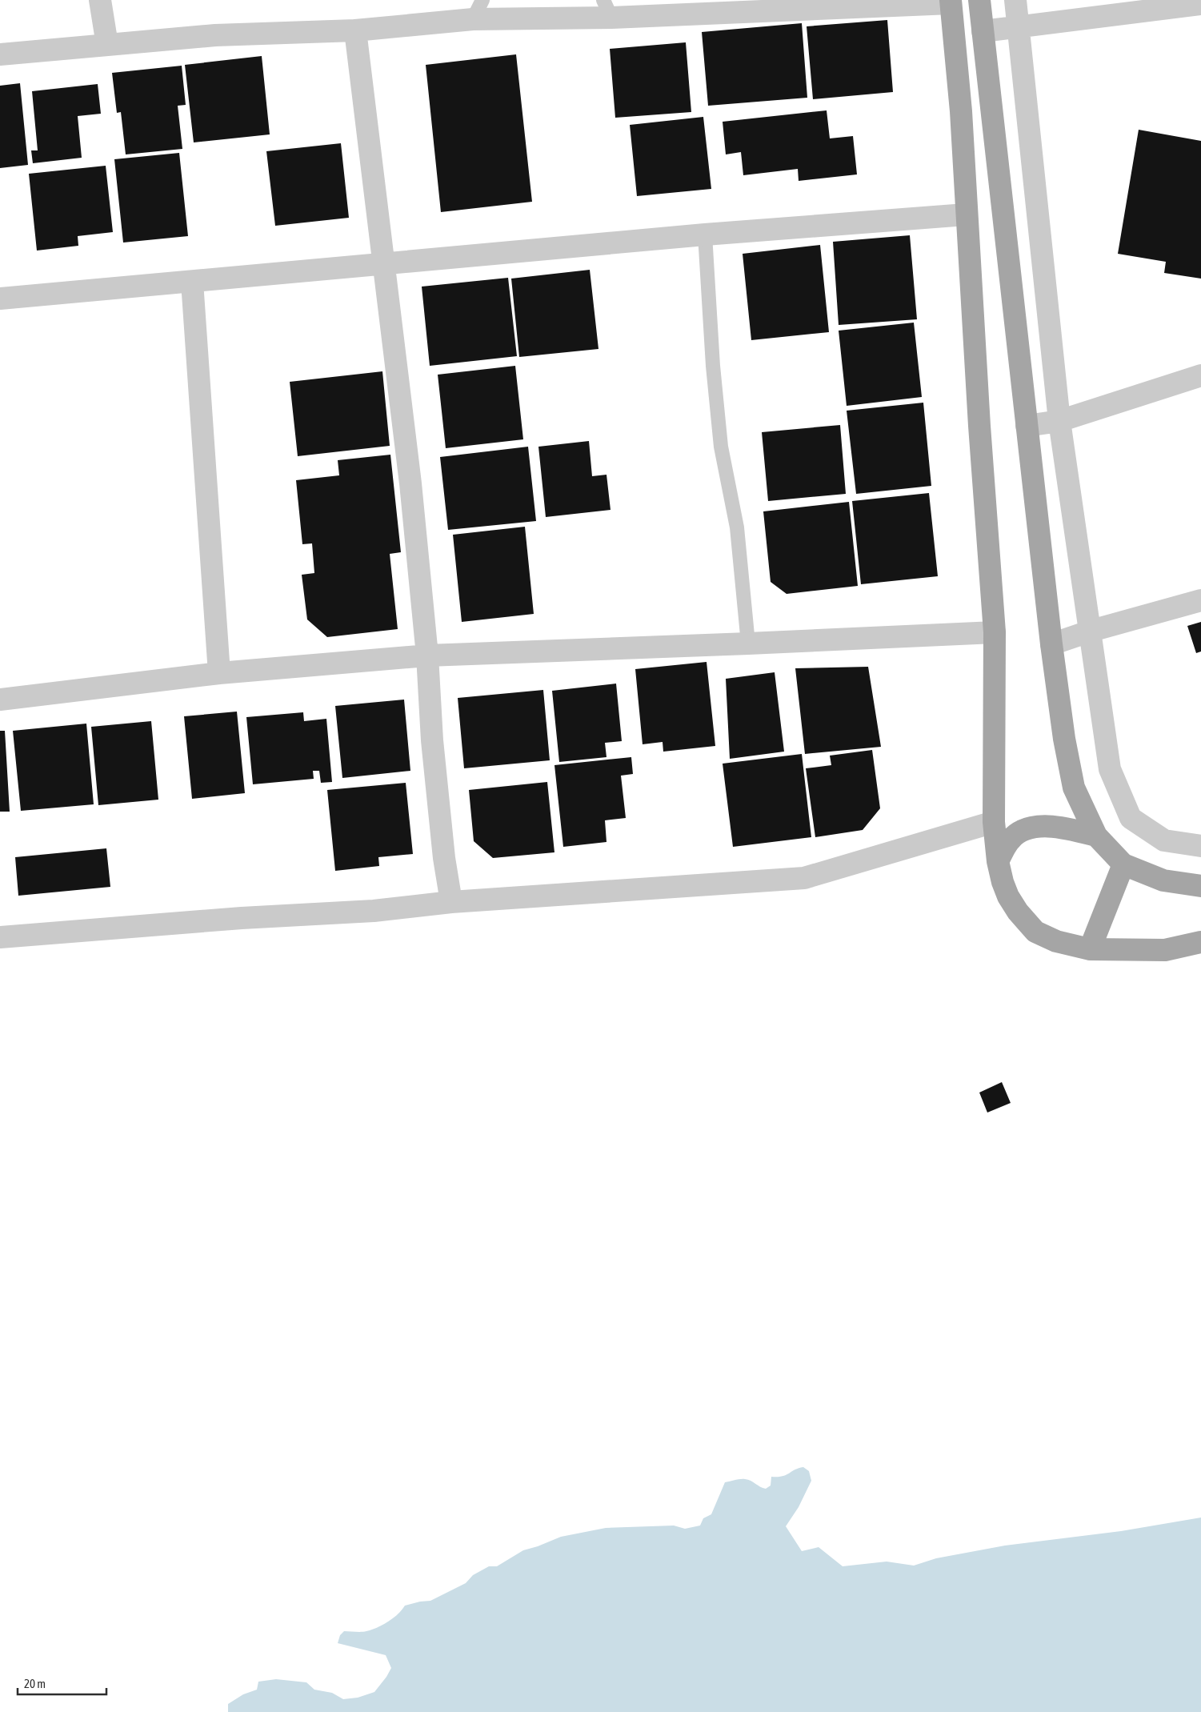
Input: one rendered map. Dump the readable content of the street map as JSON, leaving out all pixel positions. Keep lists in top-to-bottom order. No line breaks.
{"scale_bar":"20 m"}
